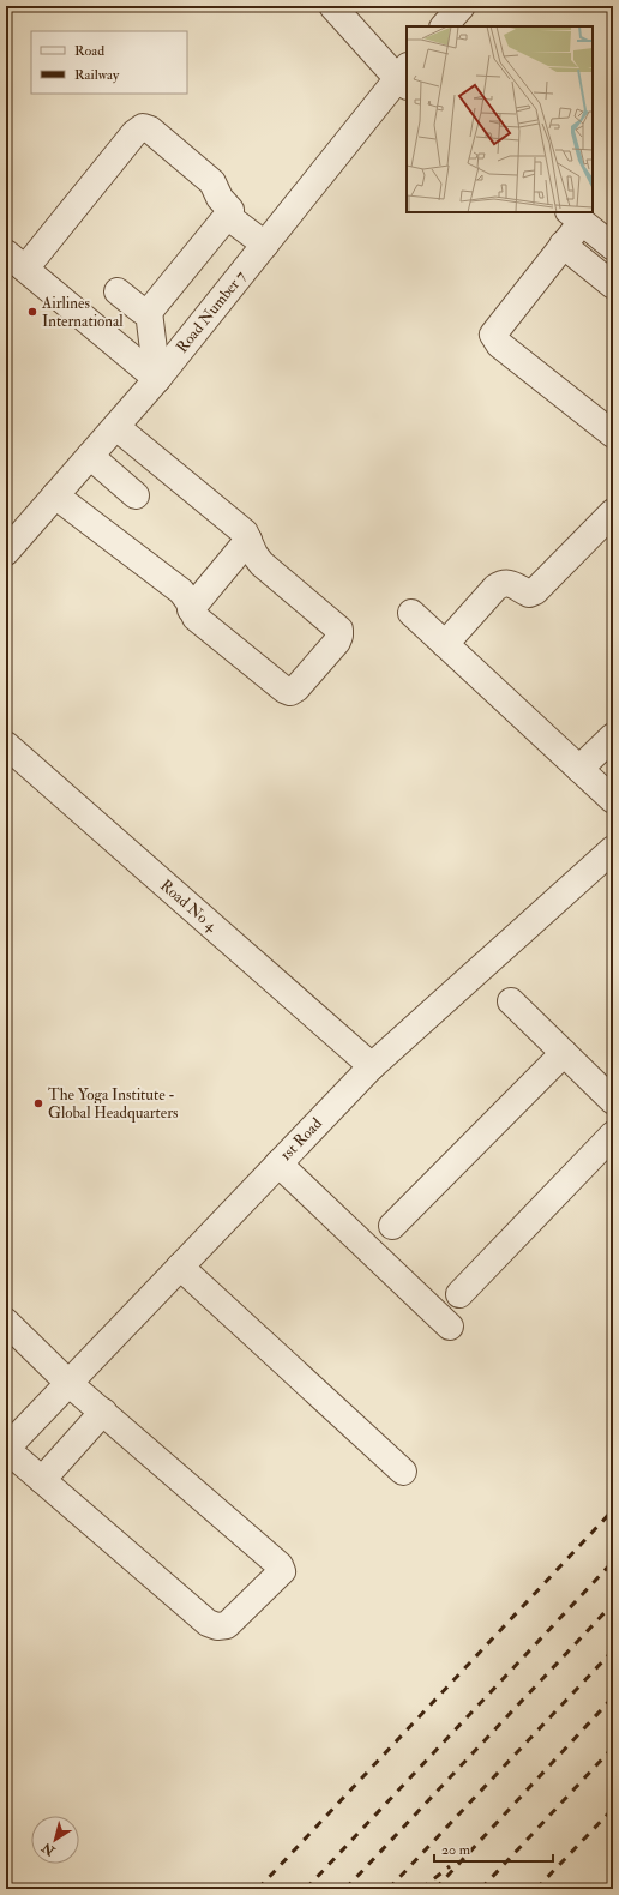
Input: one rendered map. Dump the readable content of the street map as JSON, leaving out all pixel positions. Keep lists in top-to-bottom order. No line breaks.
{"streets":{"street":["Road Number 7","Road No 4","1st Road"]},"crossings":[["Road No 4","1st Road"]],"places":["Airlines International","The Yoga Institute - Global Headquarters"],"legend":["Road","Railway"],"scale_bar":"20 m","north":"bottom left"}
